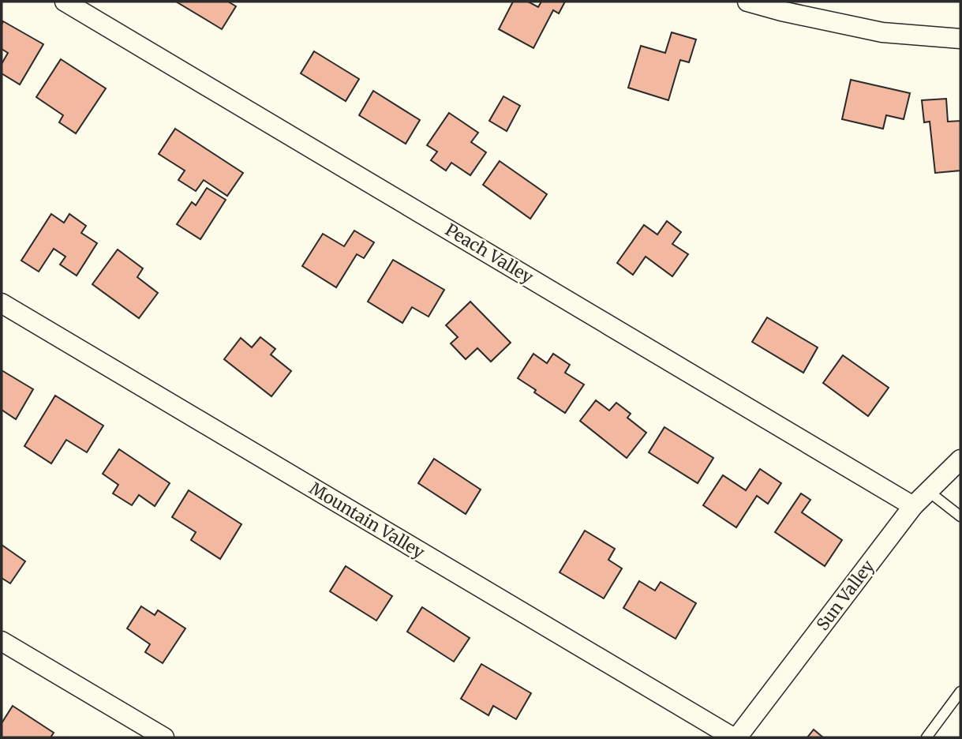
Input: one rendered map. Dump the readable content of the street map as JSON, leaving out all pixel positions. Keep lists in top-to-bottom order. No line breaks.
{"streets":{"street":["Peach Valley","Mountain Valley","Sun Valley"]},"crossings":[["Peach Valley","Sun Valley"]]}
